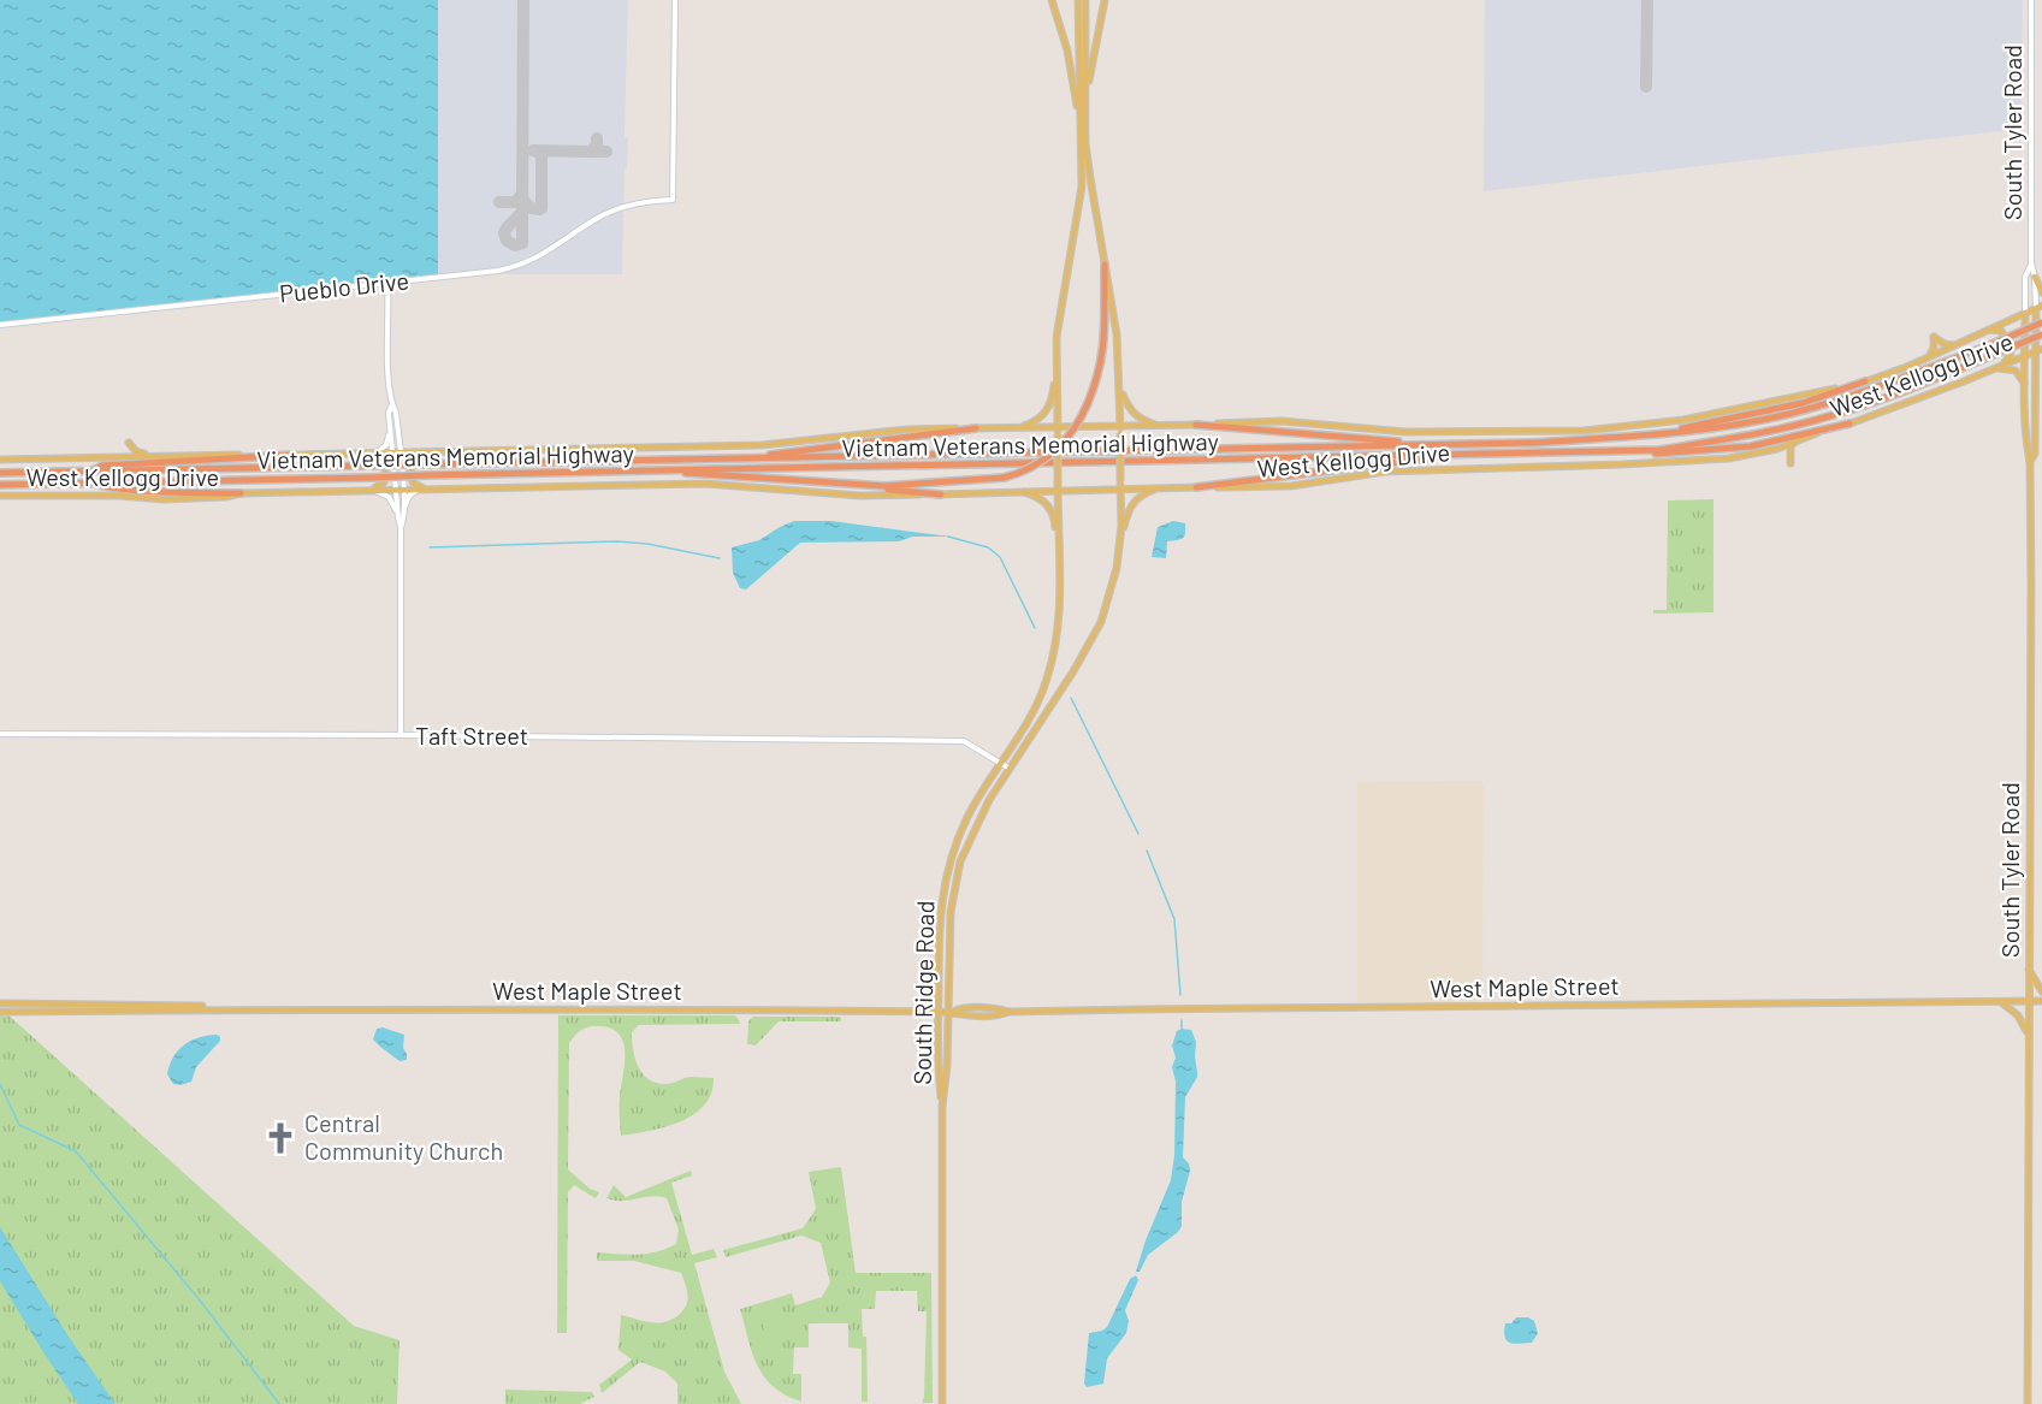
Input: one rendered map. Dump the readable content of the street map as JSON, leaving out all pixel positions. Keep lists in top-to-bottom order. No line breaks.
{"streets":{"highway":["Vietnam Veterans Memorial Highway"],"main road":["South Tyler Road","West Kellogg Drive","West Maple Street","South Ridge Road"],"street":["Pueblo Drive","Taft Street"]},"crossings":[["South Tyler Road","West Kellogg Drive"],["South Tyler Road","West Maple Street"],["Taft Street","South Ridge Road"],["West Maple Street","South Ridge Road"]],"places":{"church":["Central Community Church"]}}
